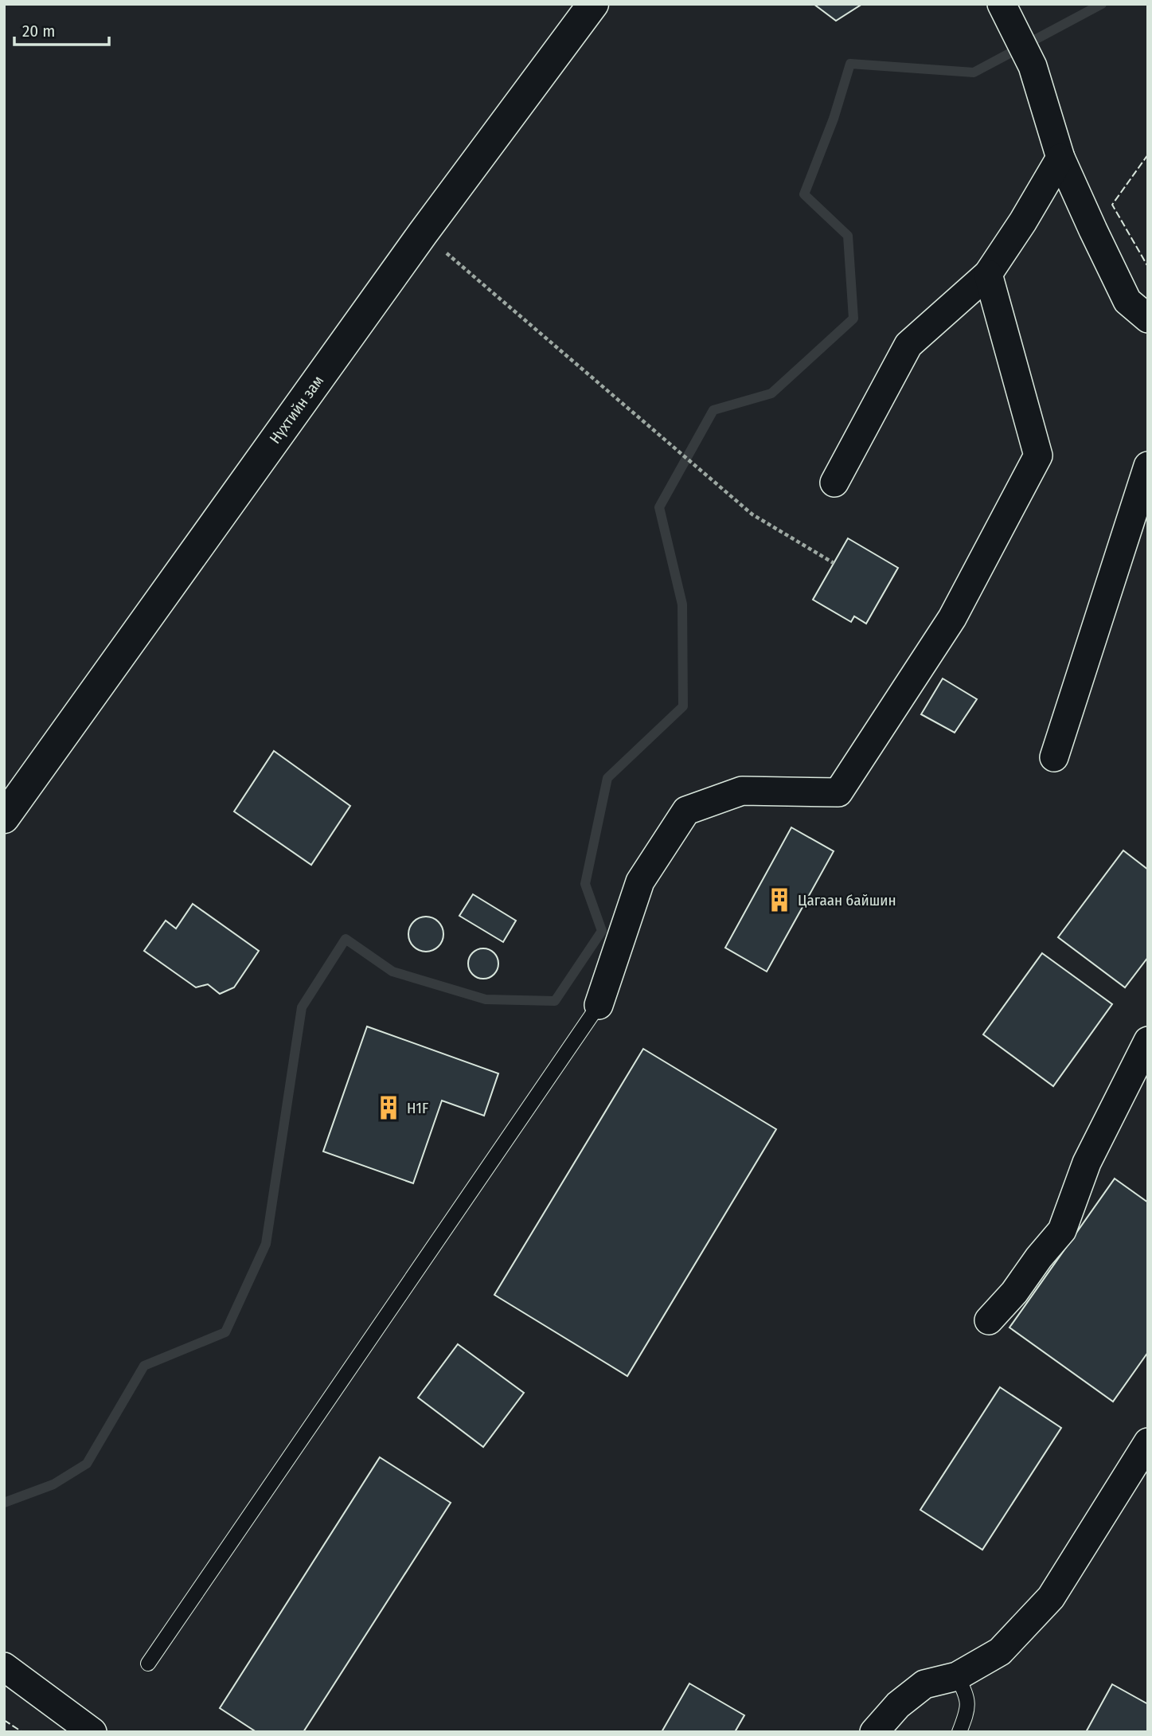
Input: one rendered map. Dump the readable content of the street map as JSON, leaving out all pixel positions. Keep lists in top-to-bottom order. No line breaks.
{"streets":{"street":["Нүхтийн зам"]},"places":{"building":["Цагаан байшин","H1F"]},"scale_bar":"20 m"}
